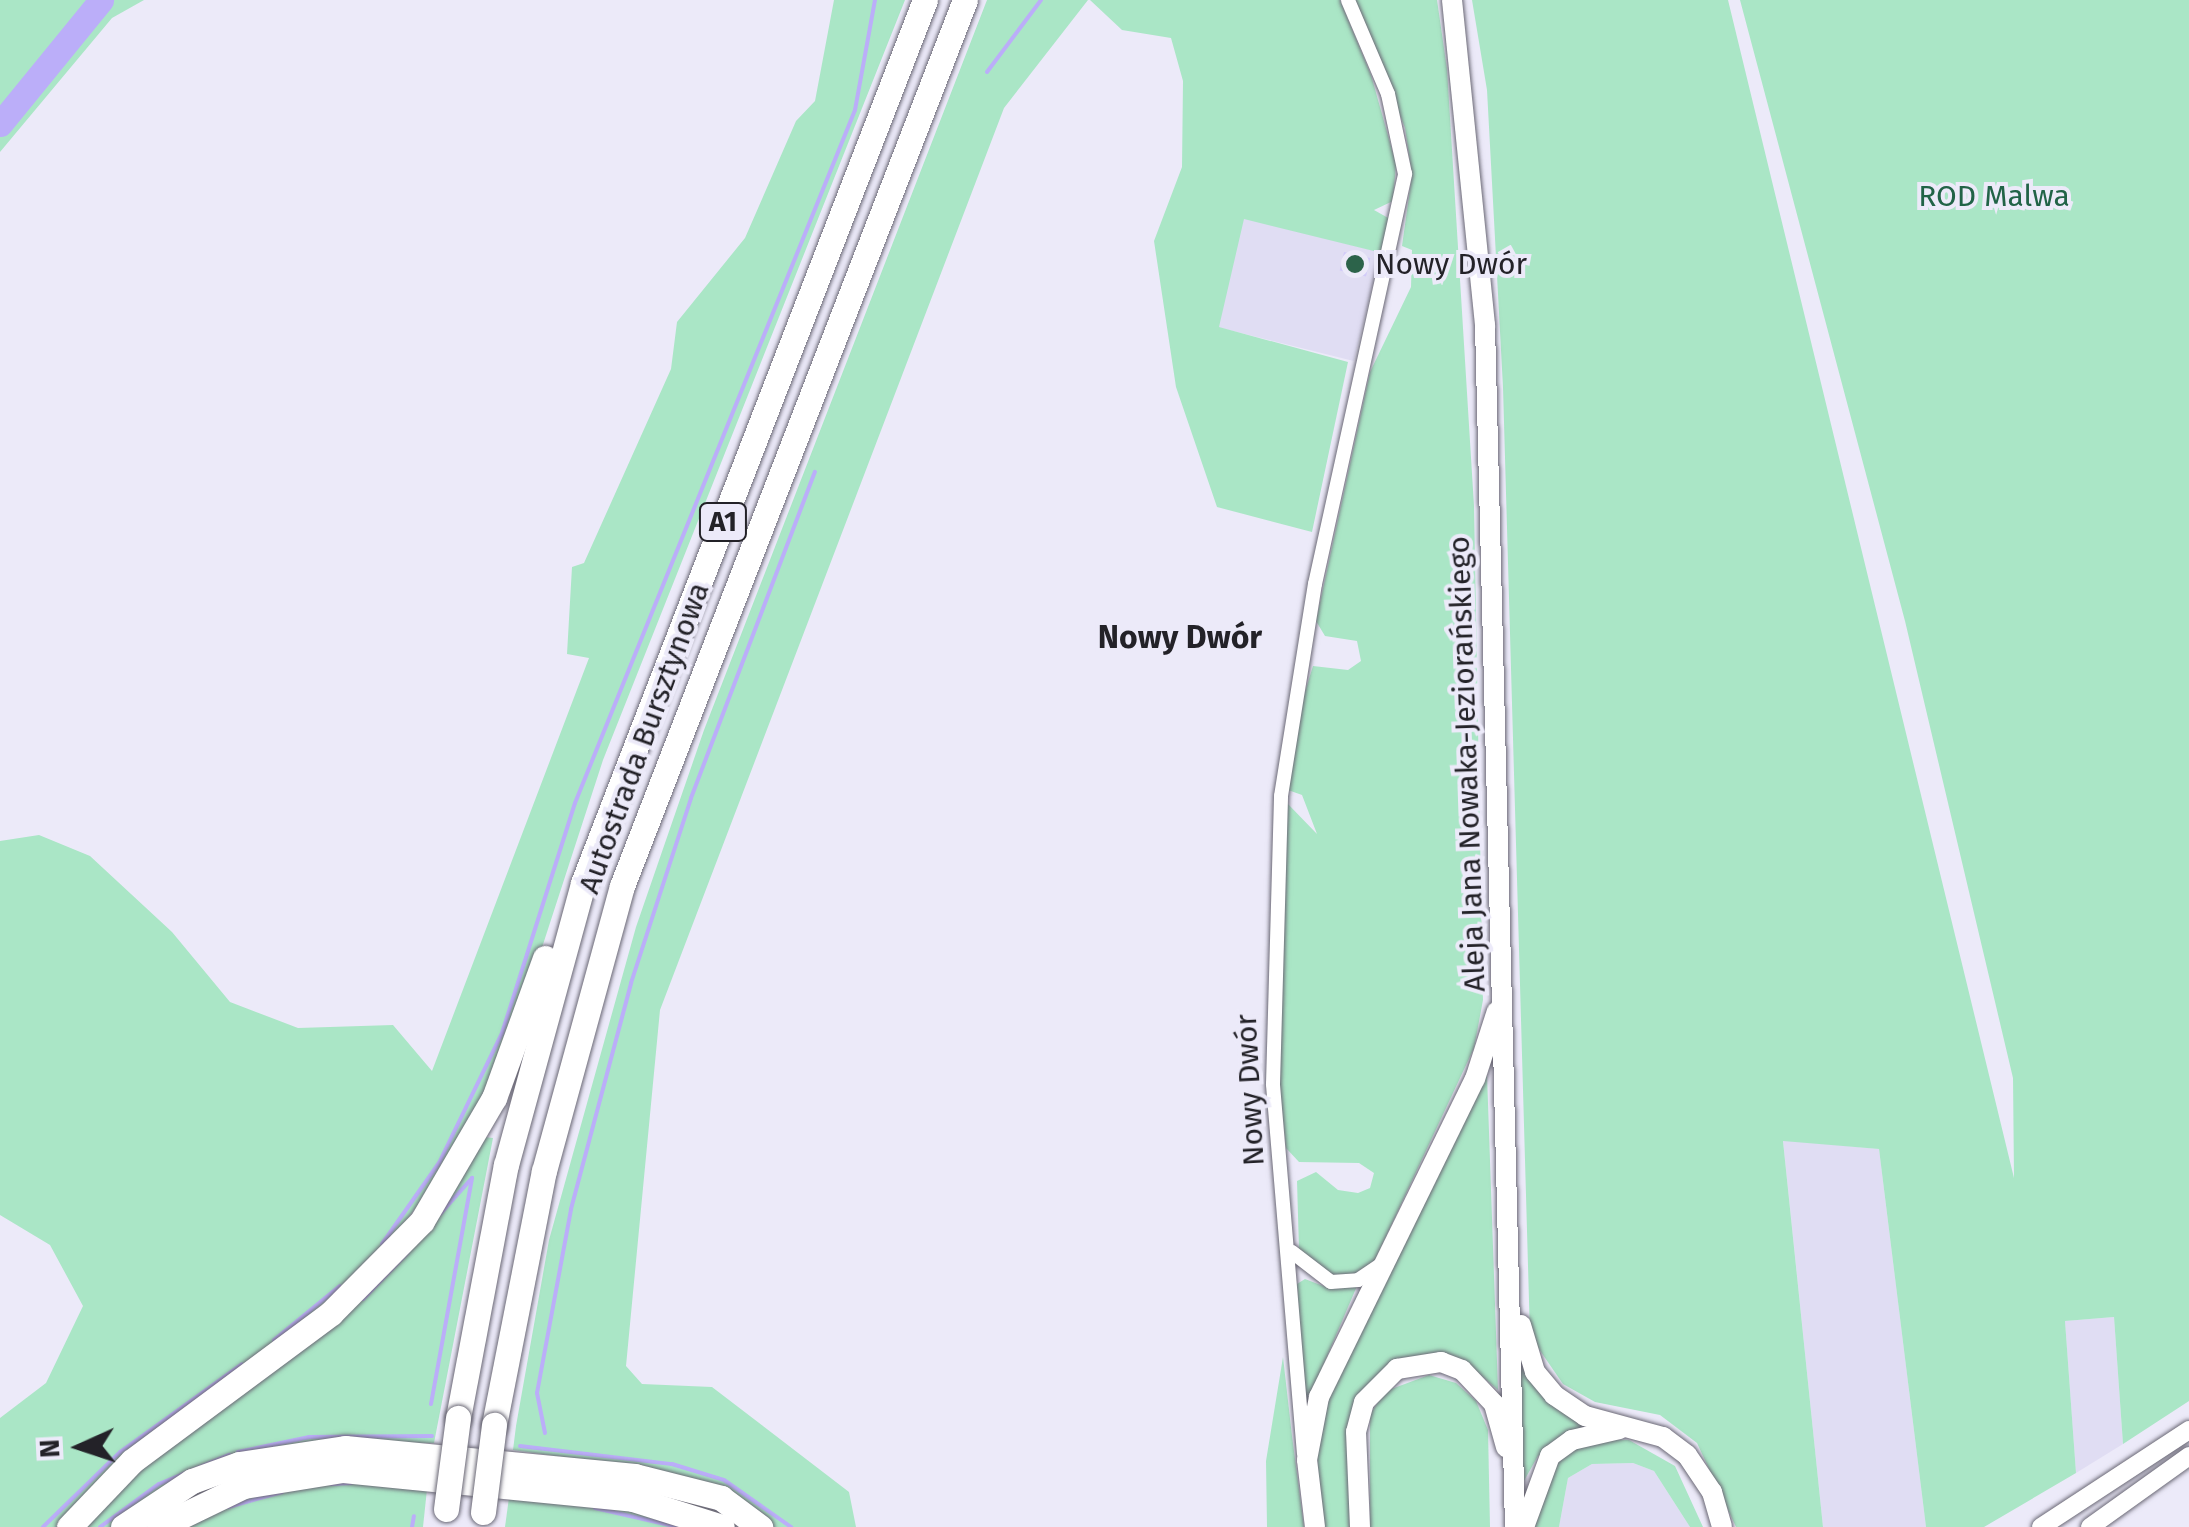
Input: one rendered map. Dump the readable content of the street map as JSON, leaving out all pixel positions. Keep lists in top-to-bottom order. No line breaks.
{"streets":{"highway":["A1","Autostrada Bursztynowa"],"main road":["Aleja Jana Nowaka-Jeziorańskiego"],"street":["Nowy Dwór"]},"districts":["Nowy Dwór"],"parks":["ROD Malwa"],"places":["Nowy Dwór"],"north":"left"}
